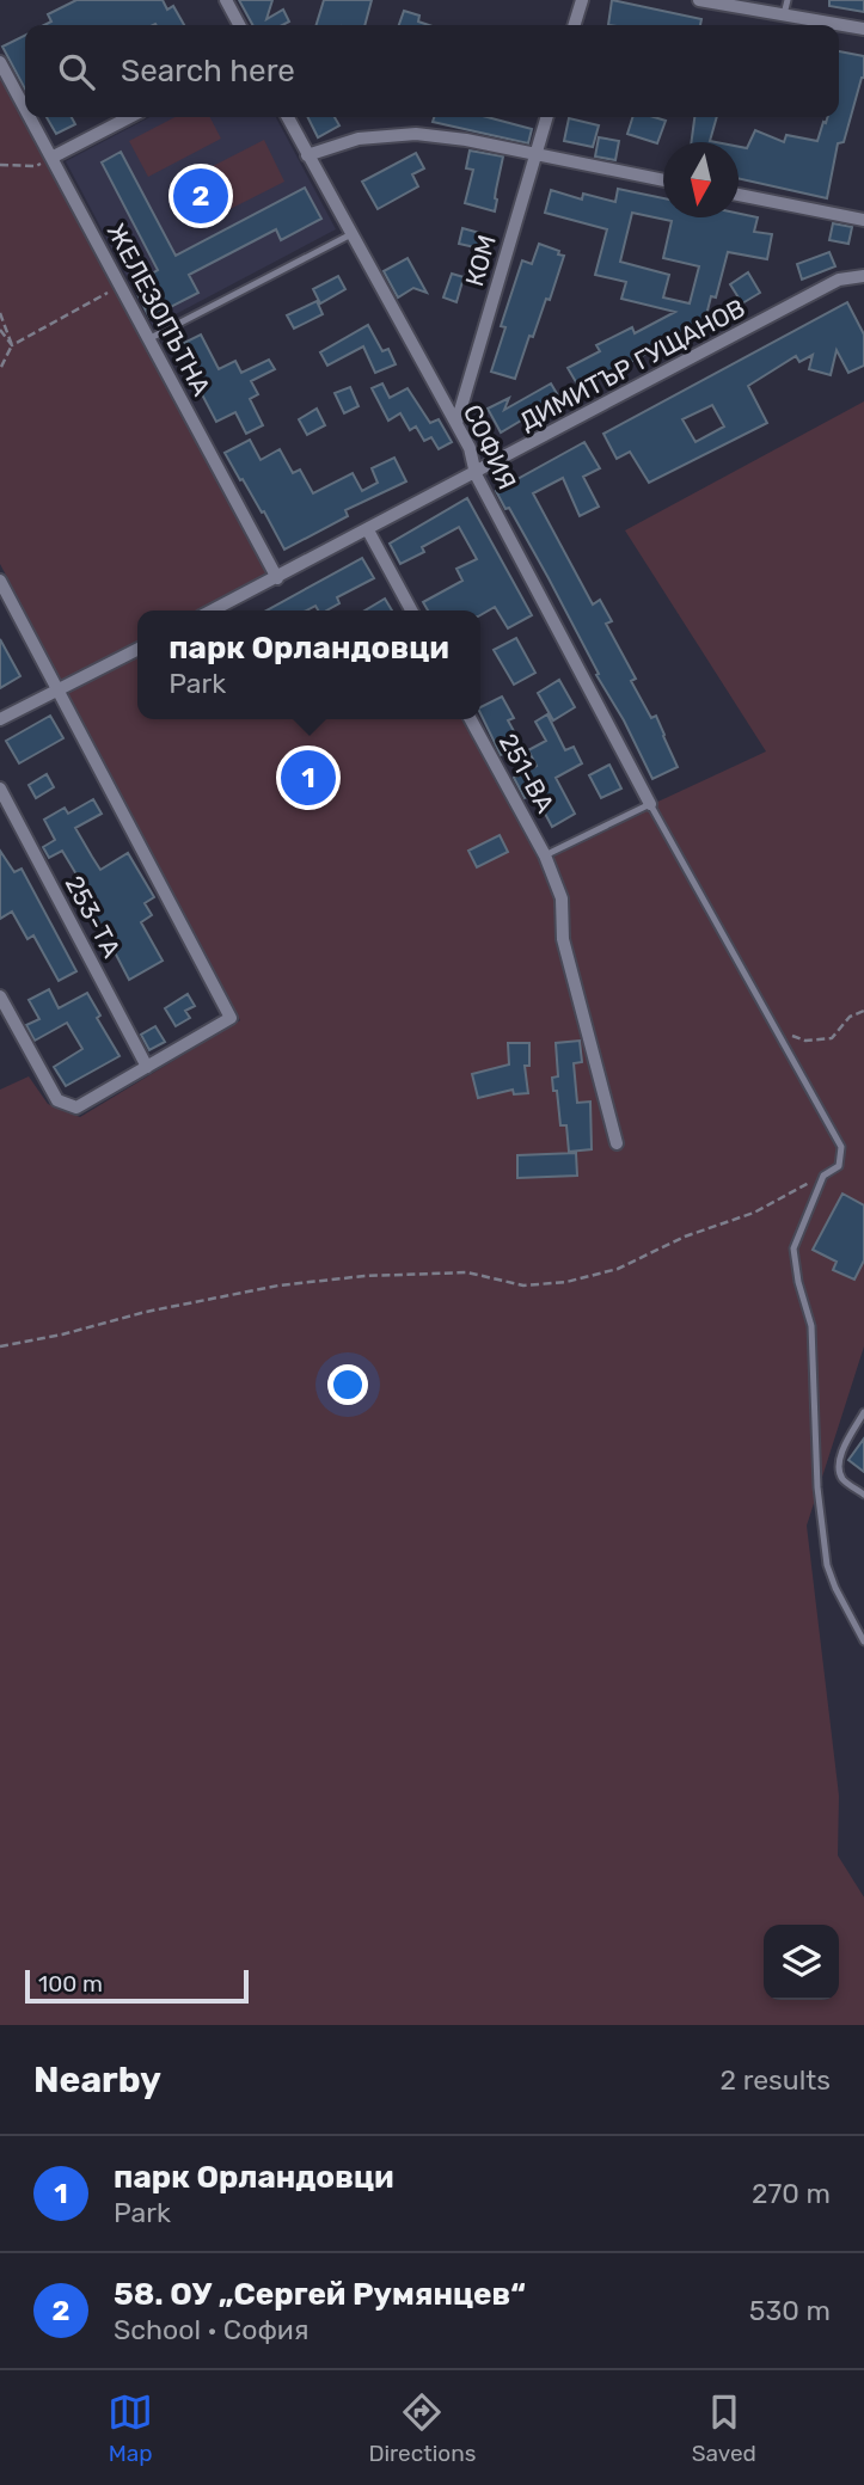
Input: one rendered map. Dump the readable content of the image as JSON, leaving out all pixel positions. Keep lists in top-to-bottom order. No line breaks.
{"streets":{"street":["КОМ","ЖЕЛЕЗОПЪТНА","ДИМИТЪР ГУЩАНОВ","СОФИЯ","251-ВА","253-ТА"]},"crossings":[["КОМ","СОФИЯ"],["ЖЕЛЕЗОПЪТНА","ДИМИТЪР ГУЩАНОВ"],["ДИМИТЪР ГУЩАНОВ","СОФИЯ"]],"scale_bar":"100 m","north":"bottom","page":{"search":"Search here","pins":["2","1"],"popup":["парк Орландовци","Park"],"scale":"100 m","heading":["Nearby","2 results"],"list":[{"mark":"1","name":"парк Орландовци","note":"Park","value":"270 m"},{"mark":"2","name":"58. ОУ „Сергей Румянцев“","note":"School · София","value":"530 m"}],"nav":["Map","Directions","Saved"]}}
